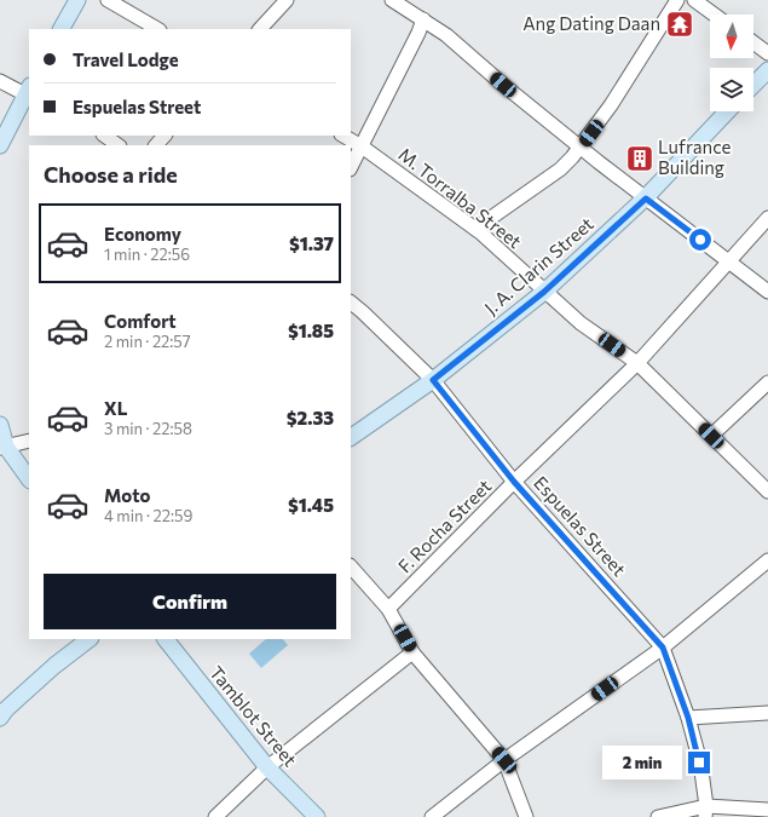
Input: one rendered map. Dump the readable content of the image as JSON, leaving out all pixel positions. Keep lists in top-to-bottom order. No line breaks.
{"streets":{"main road":["J. A. Clarin Street","Tamblot Street"],"street":["M. Torralba Street","F. Rocha Street","Espuelas Street"]},"crossings":[["M. Torralba Street","J. A. Clarin Street"],["M. Torralba Street","F. Rocha Street"],["J. A. Clarin Street","Espuelas Street"],["F. Rocha Street","Espuelas Street"]],"places":{"temple":["Ang Dating Daan"],"building":["Lufrance Building"]},"north":"bottom","page":{"banner":["Travel Lodge","Espuelas Street"],"heading":"Choose a ride","list":[{"name":"Economy","note":"1 min · 22:56","value":"$1.37"},{"name":"Comfort","note":"2 min · 22:57","value":"$1.85"},{"name":"XL","note":"3 min · 22:58","value":"$2.33"},{"name":"Moto","note":"4 min · 22:59","value":"$1.45"}],"buttons":"Confirm","bubble":"2 min"}}
